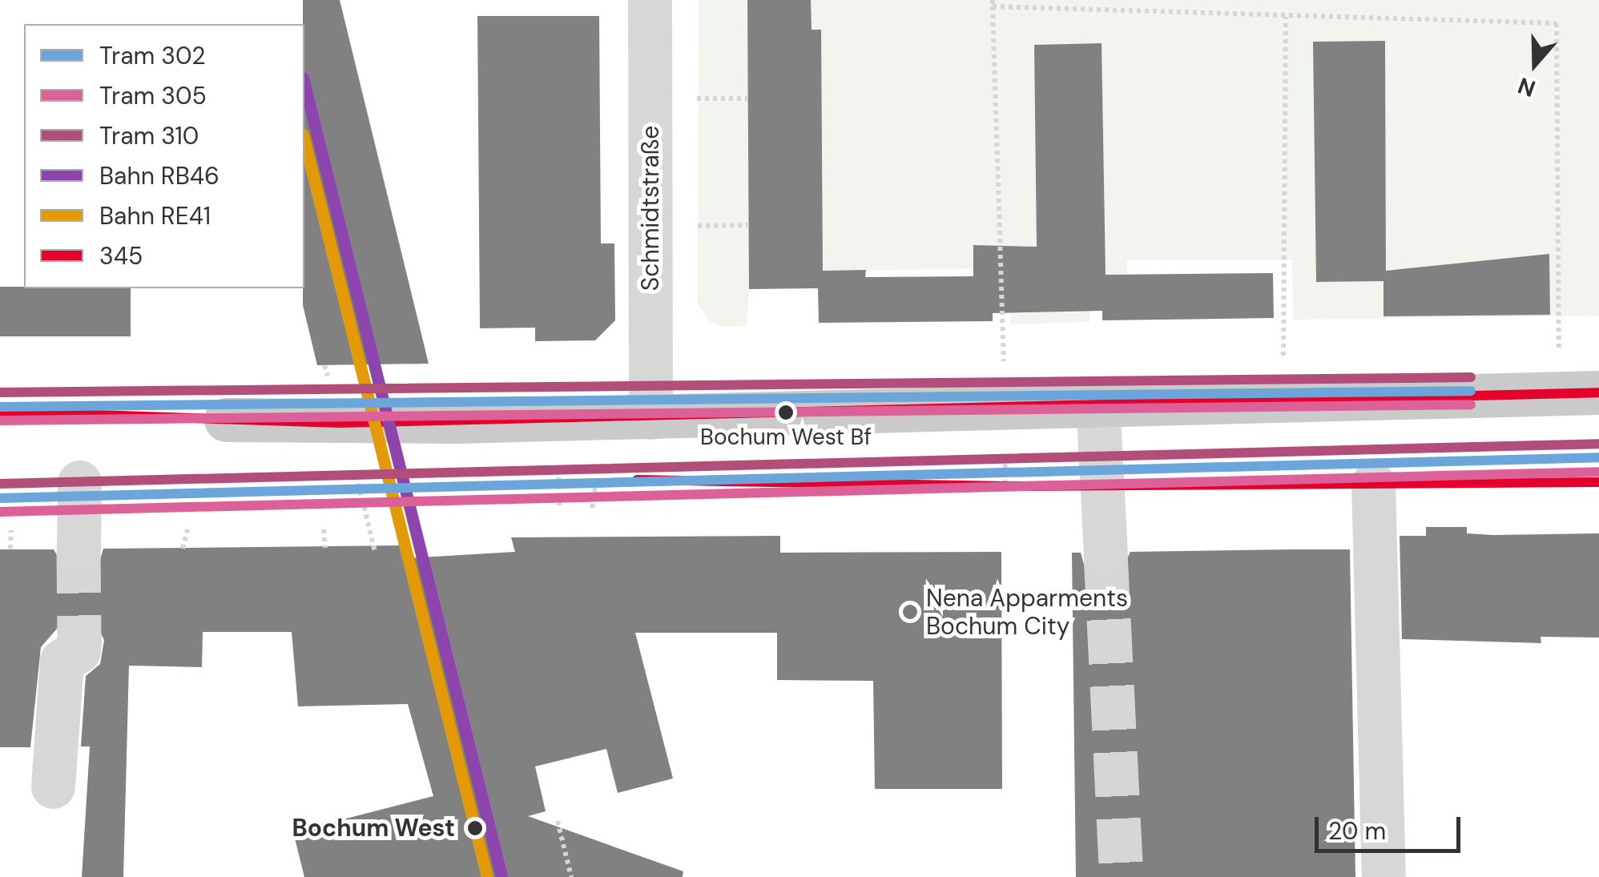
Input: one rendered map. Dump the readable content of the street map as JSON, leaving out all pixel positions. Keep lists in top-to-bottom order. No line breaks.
{"streets":{"street":["Schmidtstraße"]},"places":["Bochum West Bf","Nena Apparments Bochum City","Bochum West"],"lines":["rail line RB46","rail line RE41","tram line 310","tram line 302","transit line 345","tram line 305"],"legend":["Tram 302","Tram 305","Tram 310","Bahn RB46","Bahn RE41","345"],"scale_bar":"20 m","north":"bottom"}
